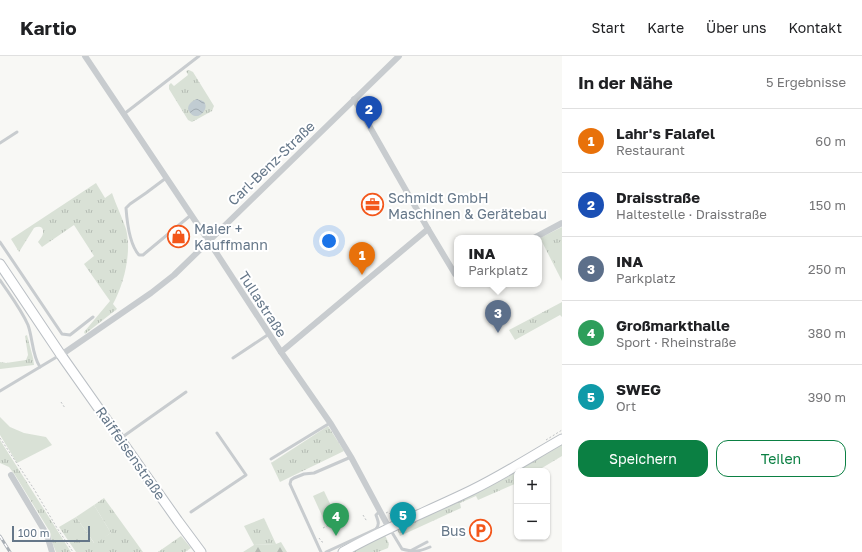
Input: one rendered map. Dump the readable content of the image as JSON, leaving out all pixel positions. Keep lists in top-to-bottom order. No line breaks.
{"streets":{"street":["Carl-Benz-Straße","Tullastraße","Raiffeisenstraße"]},"crossings":[["Carl-Benz-Straße","Tullastraße"],["Carl-Benz-Straße","Raiffeisenstraße"]],"places":{"office":["Schmidt GmbH Maschinen & Gerätebau"],"shop":["Maier + Kauffmann"],"parking":["Bus"]},"scale_bar":"100 m","page":{"header":"Kartio","nav":["Start","Karte","Über uns","Kontakt"],"heading":["In der Nähe","5 Ergebnisse"],"pins":["2","1","3","5","4"],"list":[{"mark":"1","name":"Lahr's Falafel","note":"Restaurant","value":"60 m"},{"mark":"2","name":"Draisstraße","note":"Haltestelle · Draisstraße","value":"150 m"},{"mark":"3","name":"INA","note":"Parkplatz","value":"250 m"},{"mark":"4","name":"Großmarkthalle","note":"Sport · Rheinstraße","value":"380 m"},{"mark":"5","name":"SWEG","note":"Ort","value":"390 m"}],"popup":["INA","Parkplatz"],"buttons":["Speichern","Teilen"],"map_buttons":["+","−"],"scale":"100 m"}}
